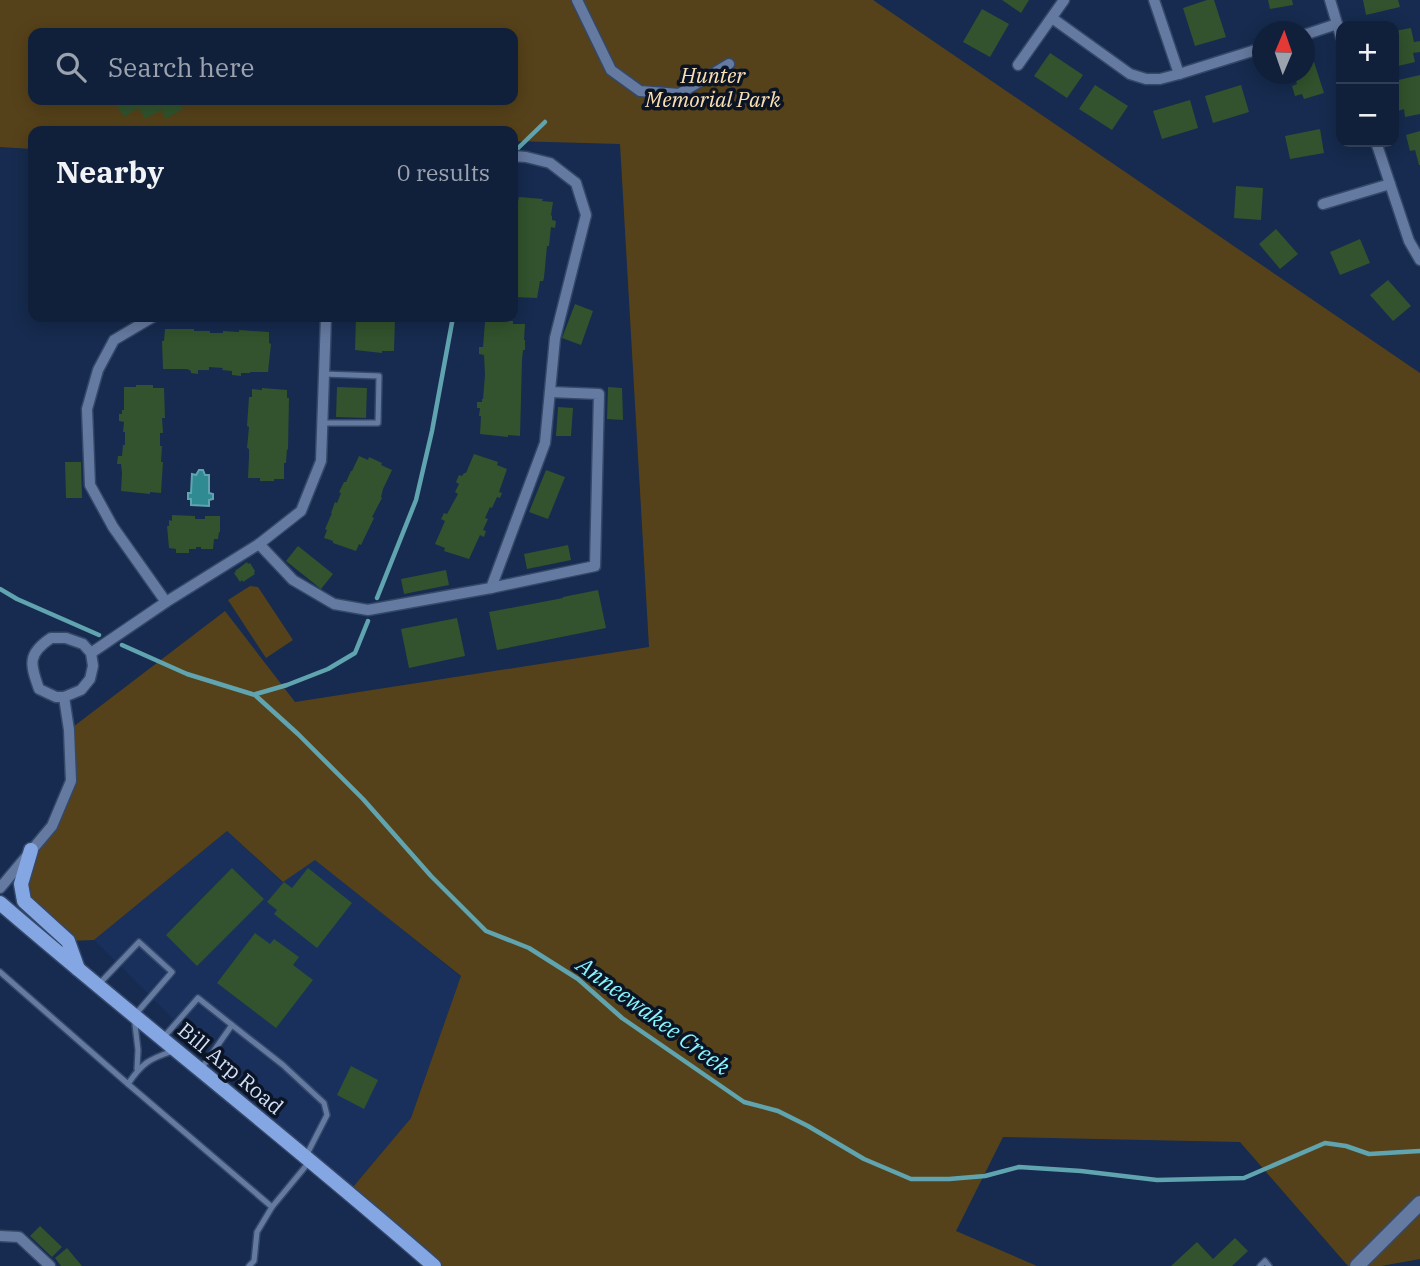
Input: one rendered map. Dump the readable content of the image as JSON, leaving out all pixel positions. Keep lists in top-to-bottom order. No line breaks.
{"streets":{"main road":["Bill Arp Road"]},"water":["Anneewakee Creek"],"parks":["Hunter Memorial Park"],"north":"top","page":{"map_buttons":["+","−"],"search":"Search here","heading":["Nearby","0 results"]}}
